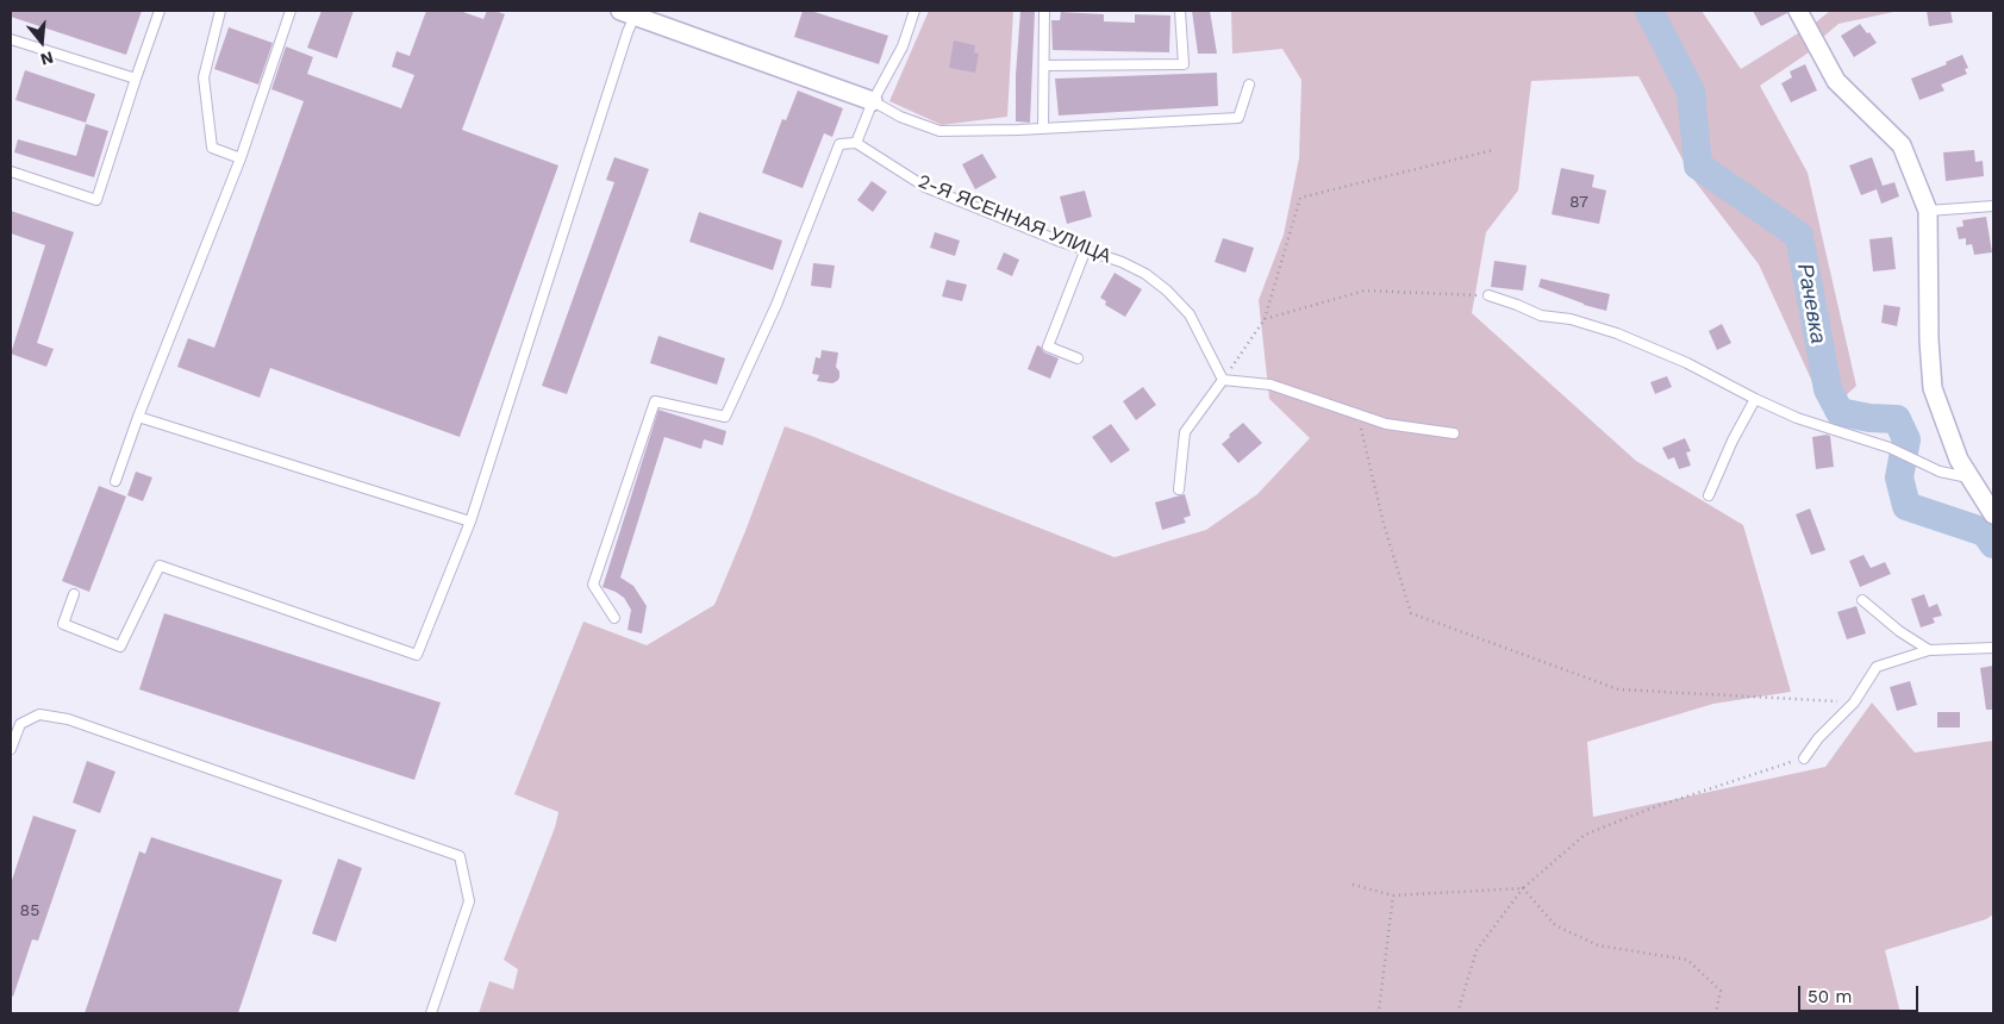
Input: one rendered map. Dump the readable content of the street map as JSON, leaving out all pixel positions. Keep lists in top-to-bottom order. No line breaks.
{"streets":{"lane":["2-Я ЯСЕННАЯ УЛИЦА"]},"water":["Рачевка"],"house_numbers":["87","85"],"scale_bar":"50 m","north":"bottom"}
